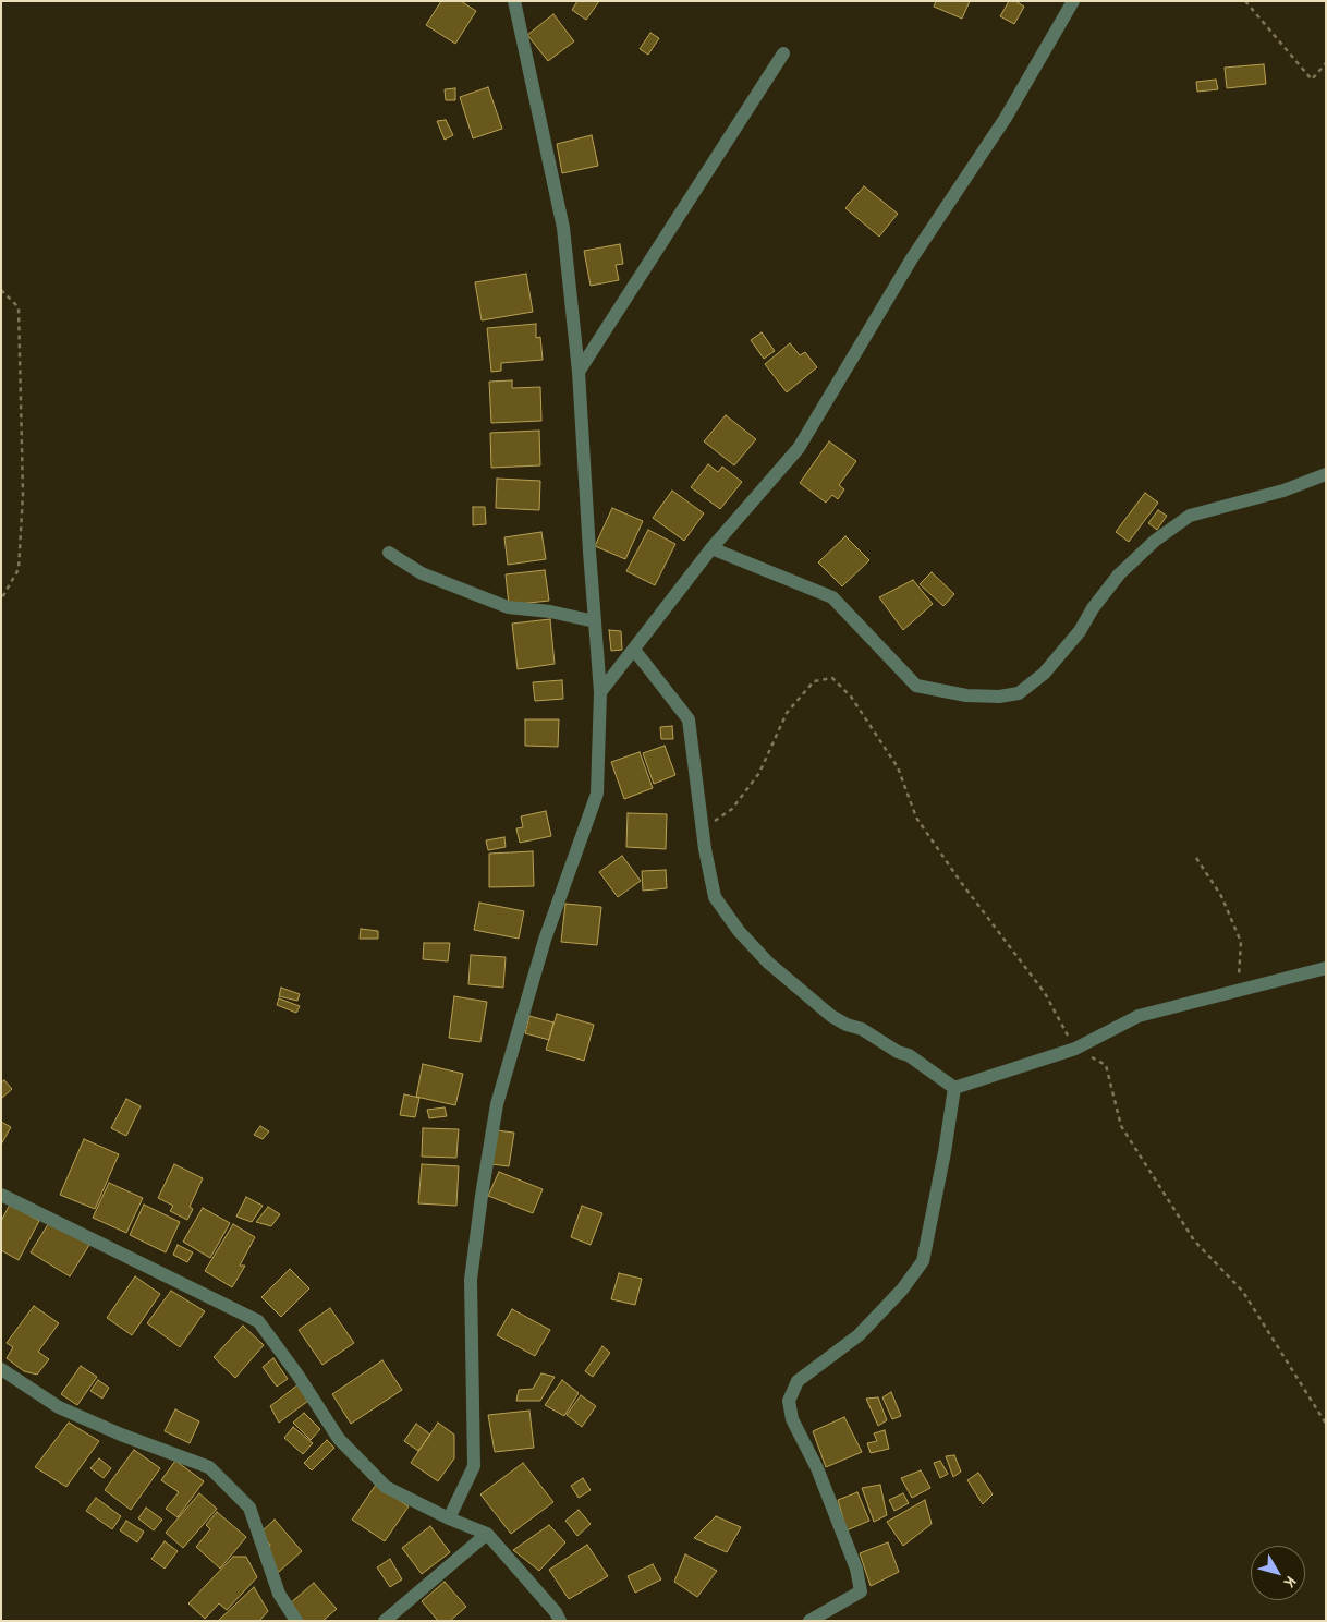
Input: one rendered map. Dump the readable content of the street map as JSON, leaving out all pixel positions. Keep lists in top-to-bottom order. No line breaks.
{"north":"bottom right"}
